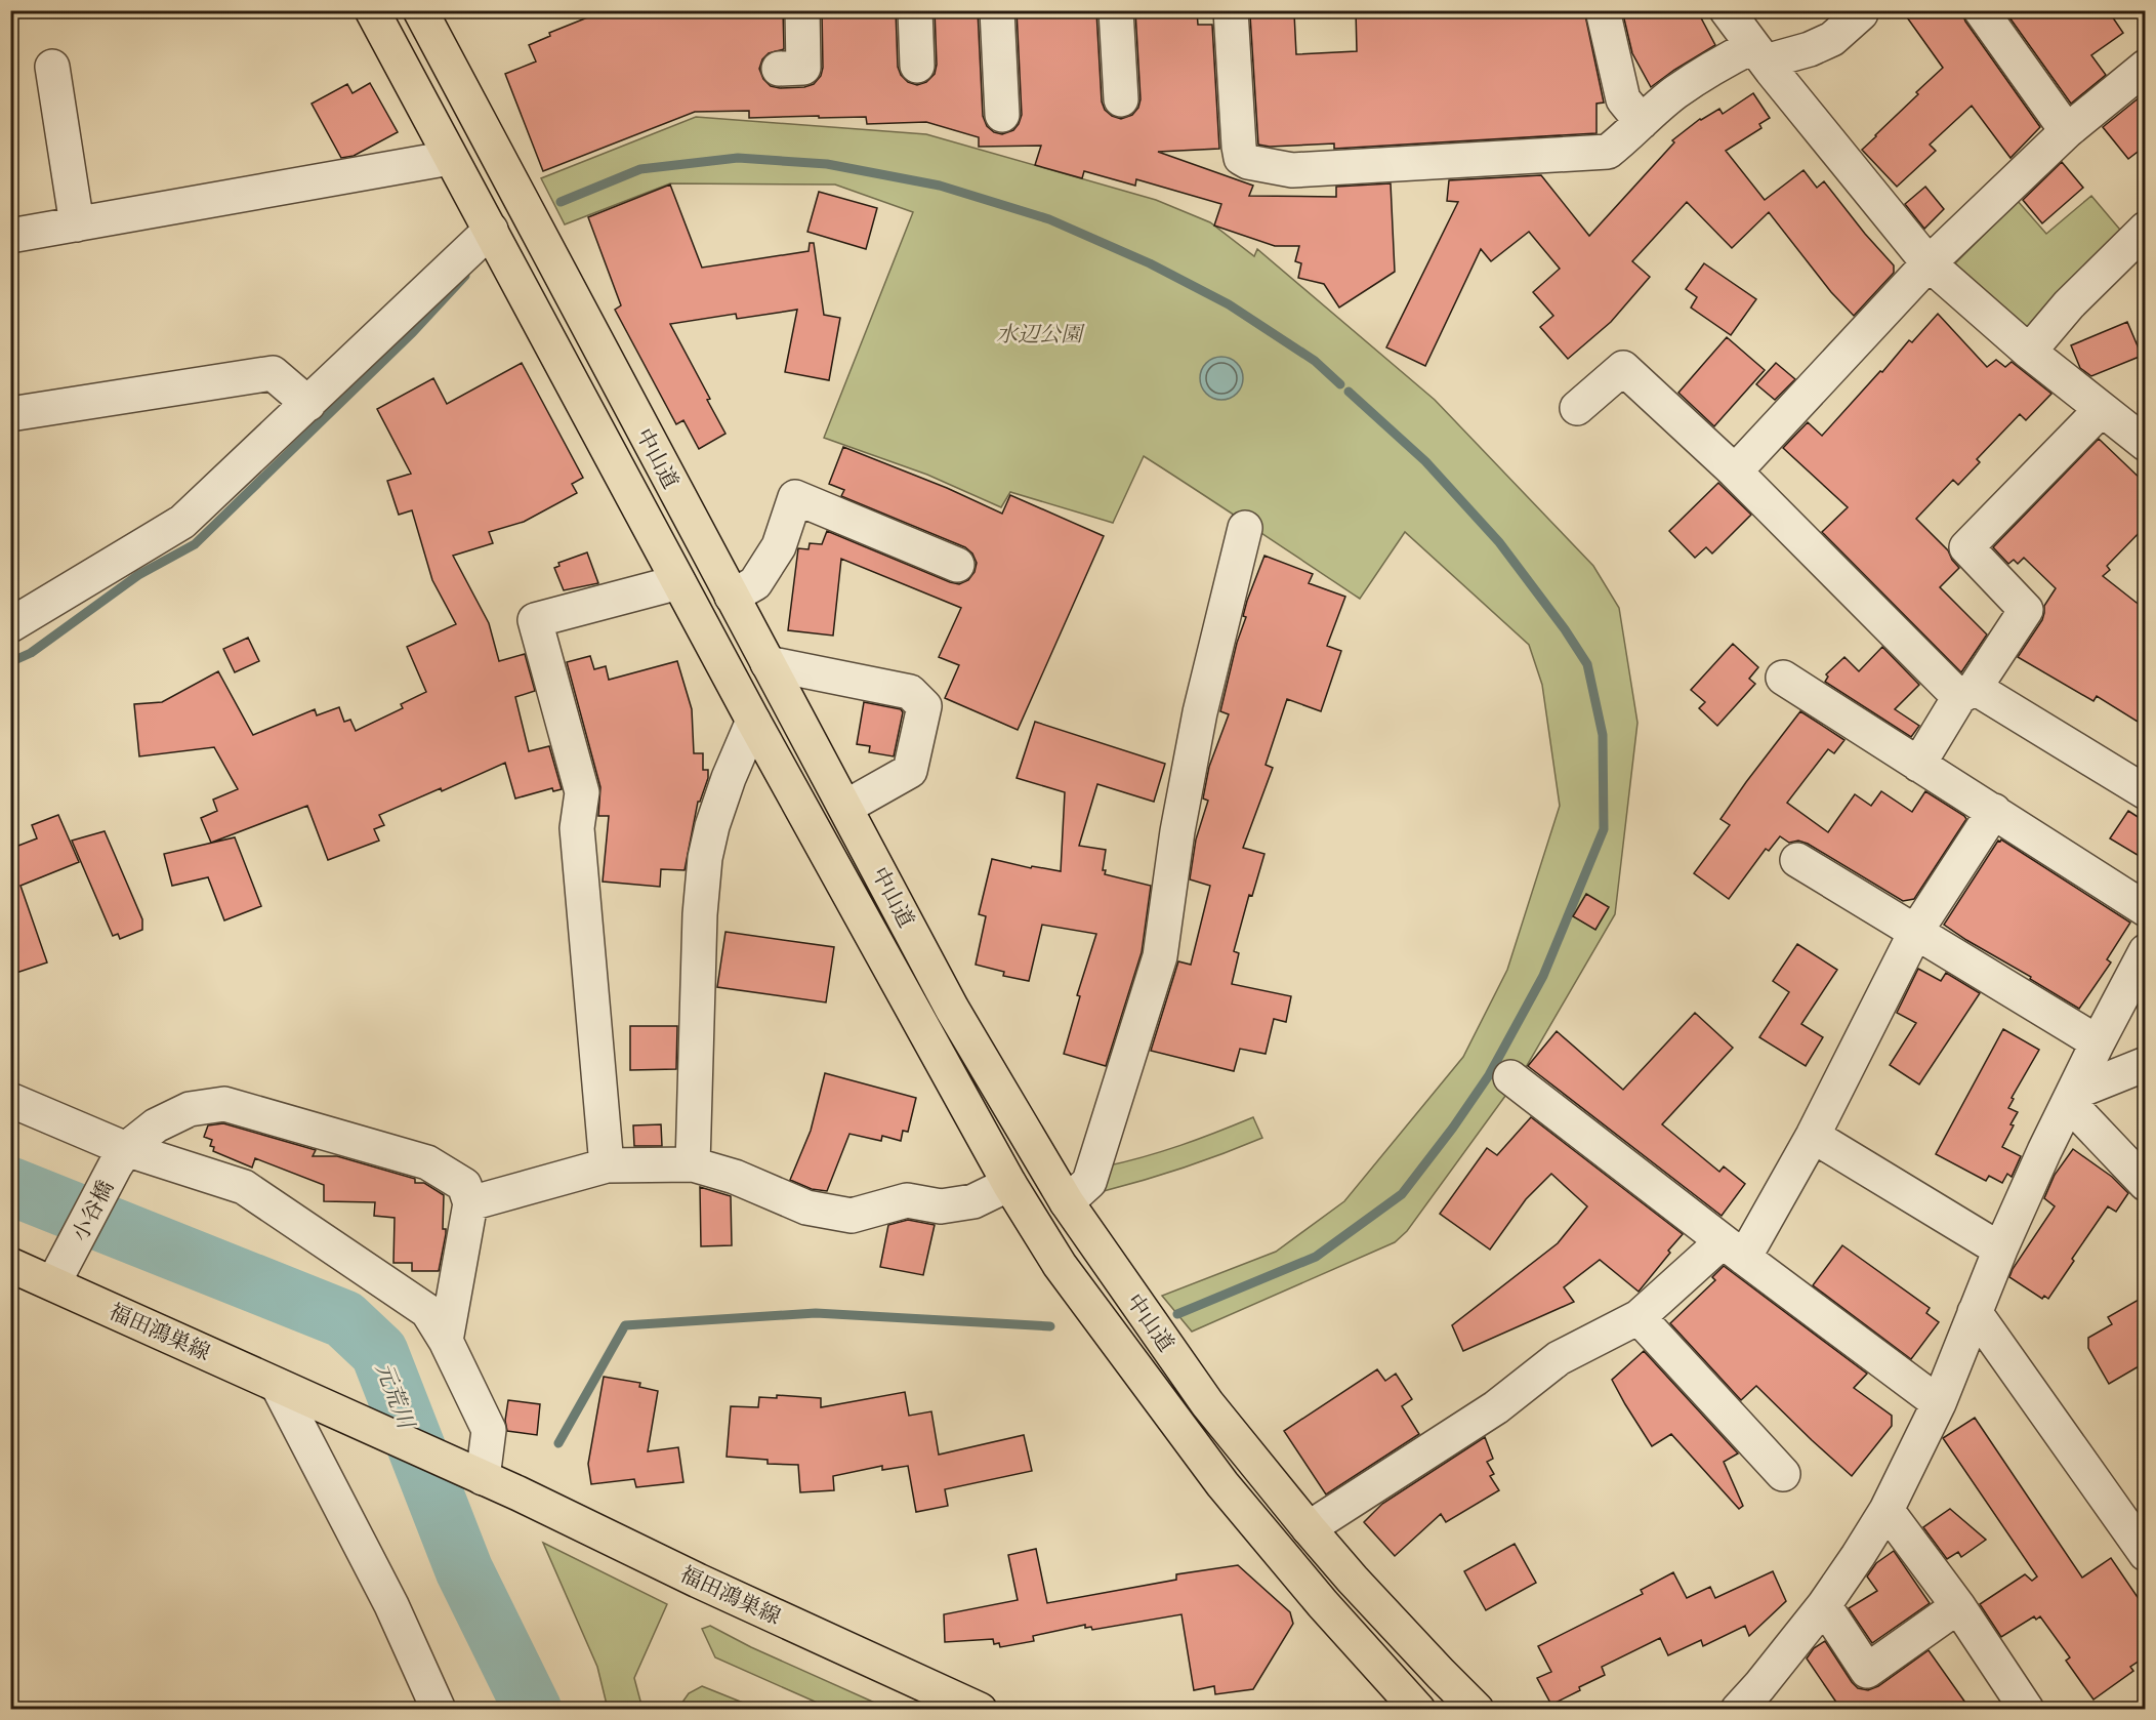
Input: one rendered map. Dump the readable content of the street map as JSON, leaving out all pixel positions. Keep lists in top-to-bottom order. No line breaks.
{"streets":{"main road":["中山道","福田鴻巣線"],"street":["小谷橋"]},"crossings":[["小谷橋","福田鴻巣線"]],"water":["元荒川"],"parks":["水辺公園"]}
